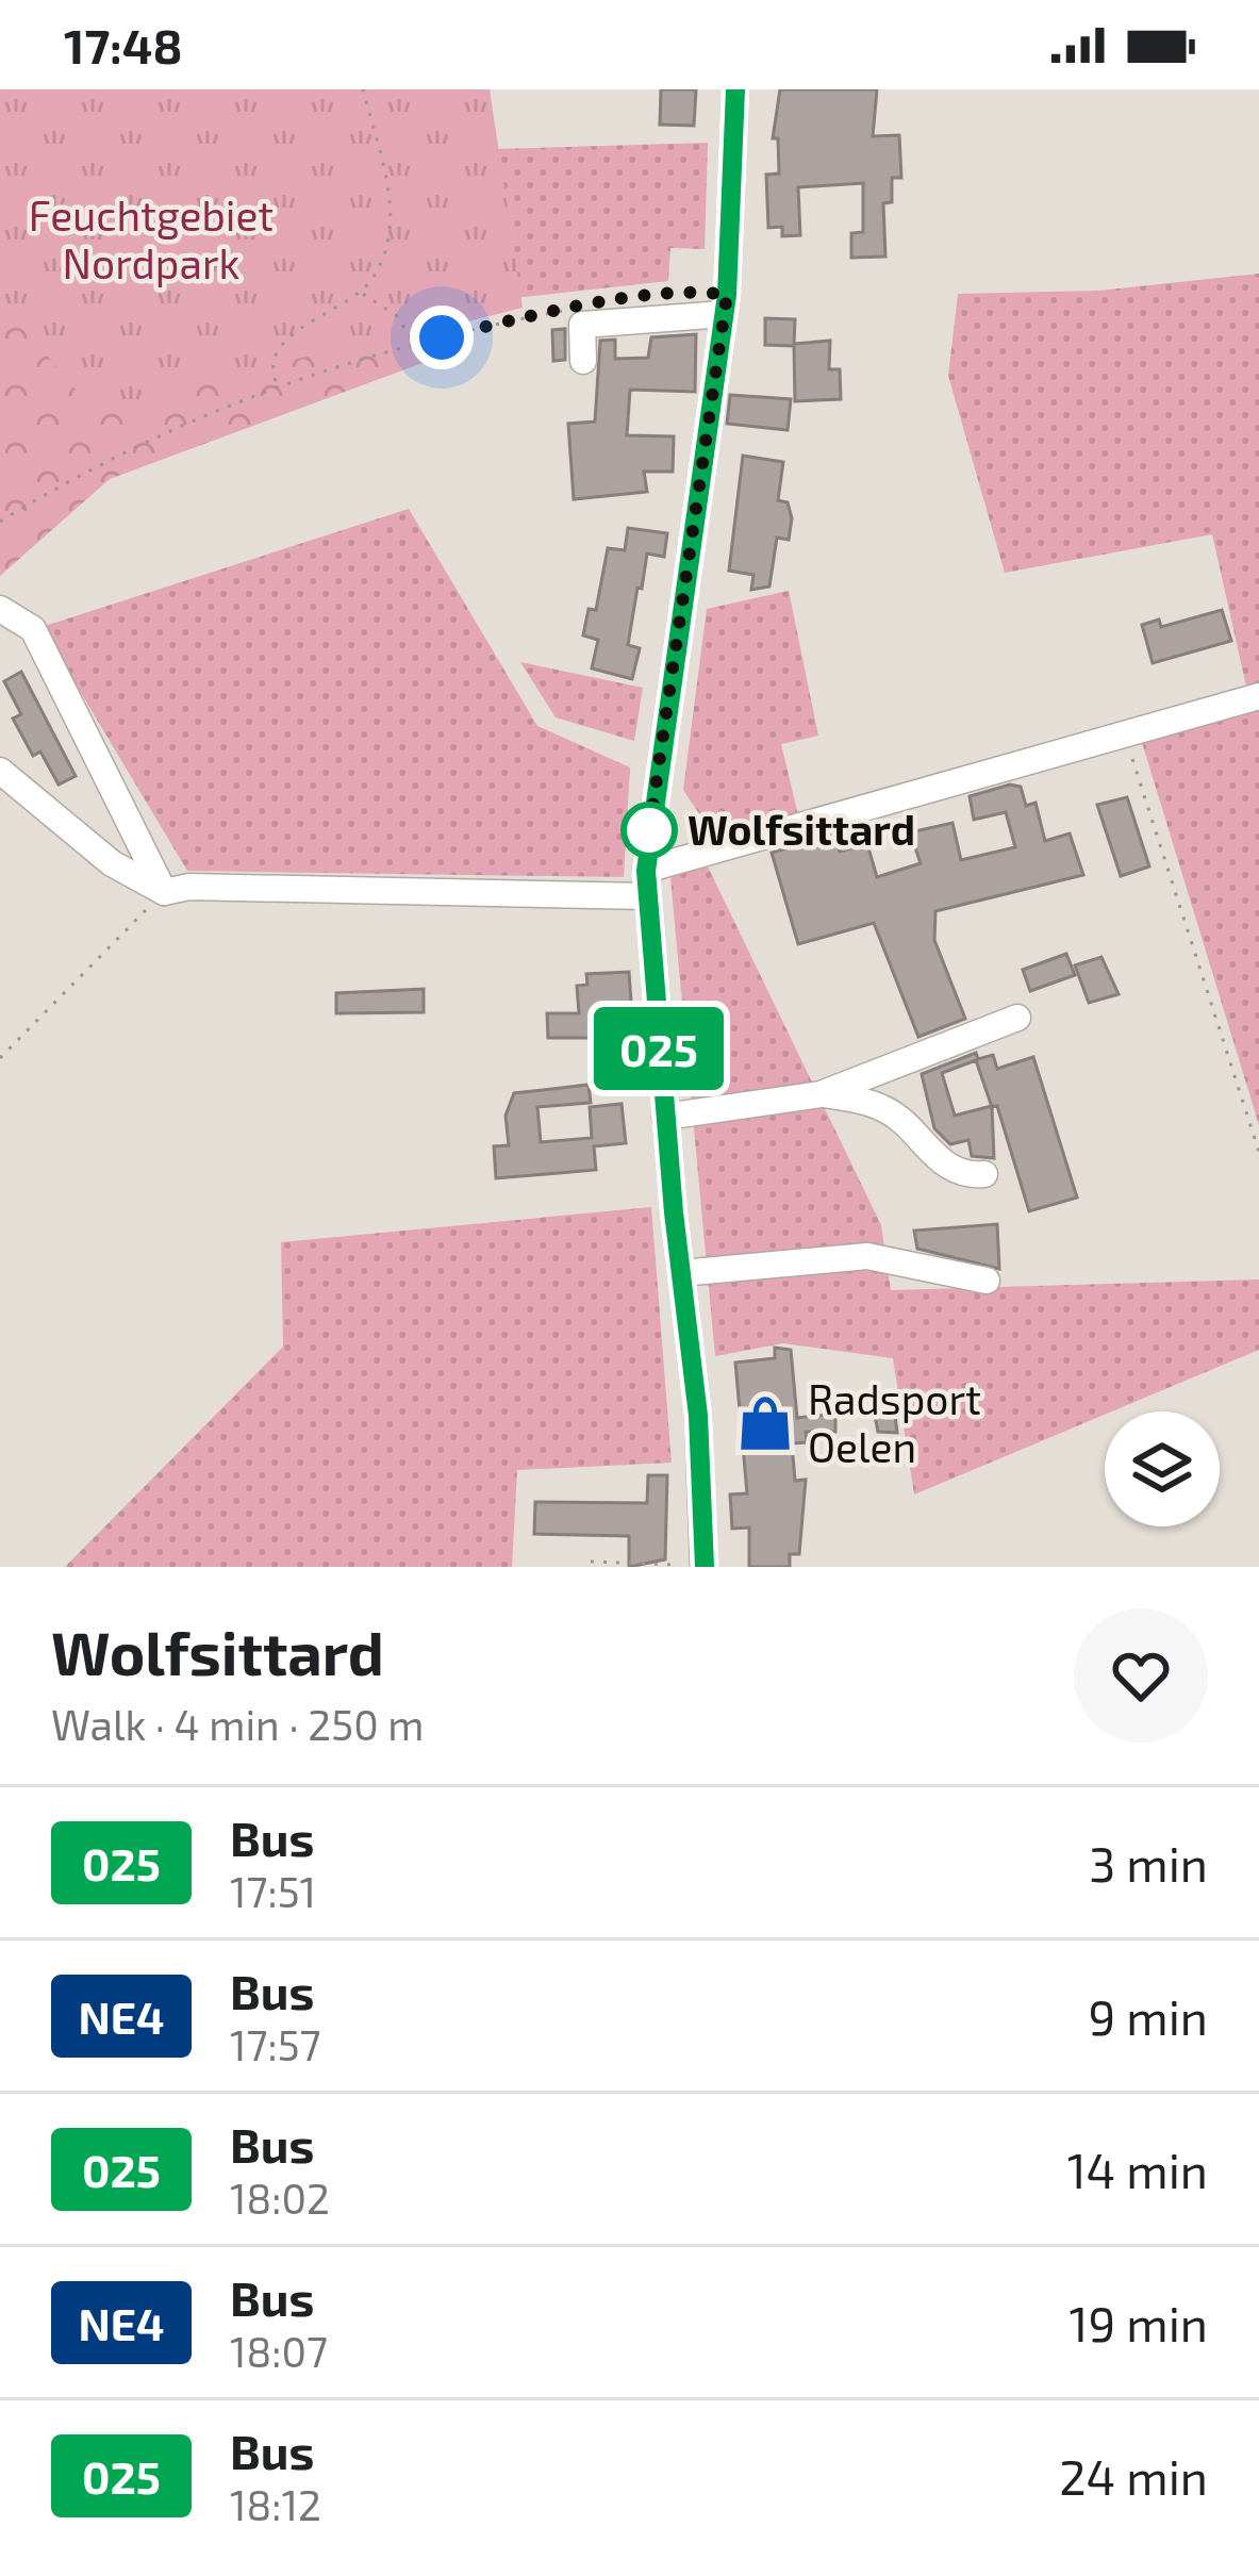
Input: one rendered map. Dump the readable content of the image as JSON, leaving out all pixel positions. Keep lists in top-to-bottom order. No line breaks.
{"parks":["Feuchtgebiet Nordpark"],"places":{"other":["Wolfsittard"],"shop":["Radsport Oelen"]},"lines":["bus line 025"],"page":{"status":"17:48","on_map":"025","heading":["Wolfsittard","Walk · 4 min · 250 m"],"list":[{"mark":"025","name":"Bus","note":"17:51","value":"3 min"},{"mark":"NE4","name":"Bus","note":"17:57","value":"9 min"},{"mark":"025","name":"Bus","note":"18:02","value":"14 min"},{"mark":"NE4","name":"Bus","note":"18:07","value":"19 min"},{"mark":"025","name":"Bus","note":"18:12","value":"24 min"}]}}
